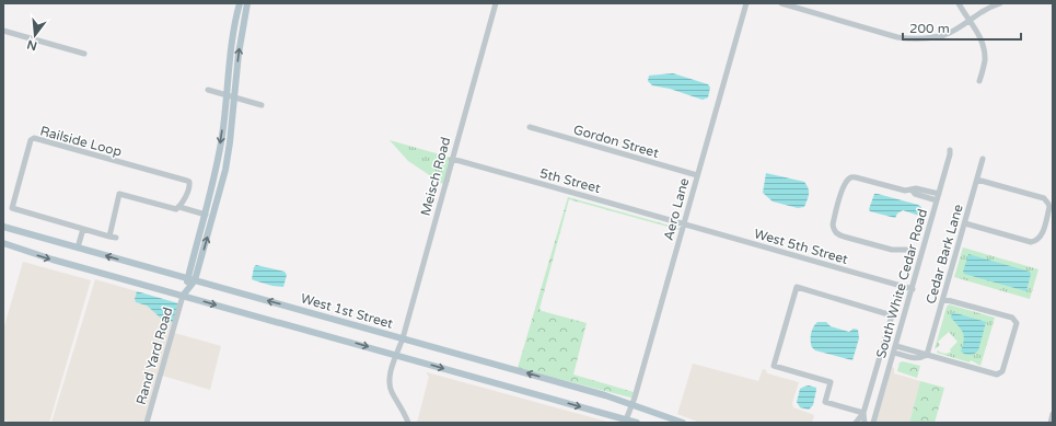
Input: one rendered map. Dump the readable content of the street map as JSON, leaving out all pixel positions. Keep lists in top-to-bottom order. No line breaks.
{"streets":{"main road":["West 1st Street"],"street":["Railside Loop","Gordon Street","Meisch Road","5th Street","Aero Lane","West 5th Street","Cedar Bark Lane","South White Cedar Road","Rand Yard Road"]},"crossings":[["Gordon Street","Aero Lane"],["Meisch Road","5th Street"],["Meisch Road","West 1st Street"],["5th Street","Aero Lane"],["5th Street","West 5th Street"],["Aero Lane","West 5th Street"],["Aero Lane","West 1st Street"],["West 5th Street","South White Cedar Road"]],"scale_bar":"200 m","north":"bottom"}
